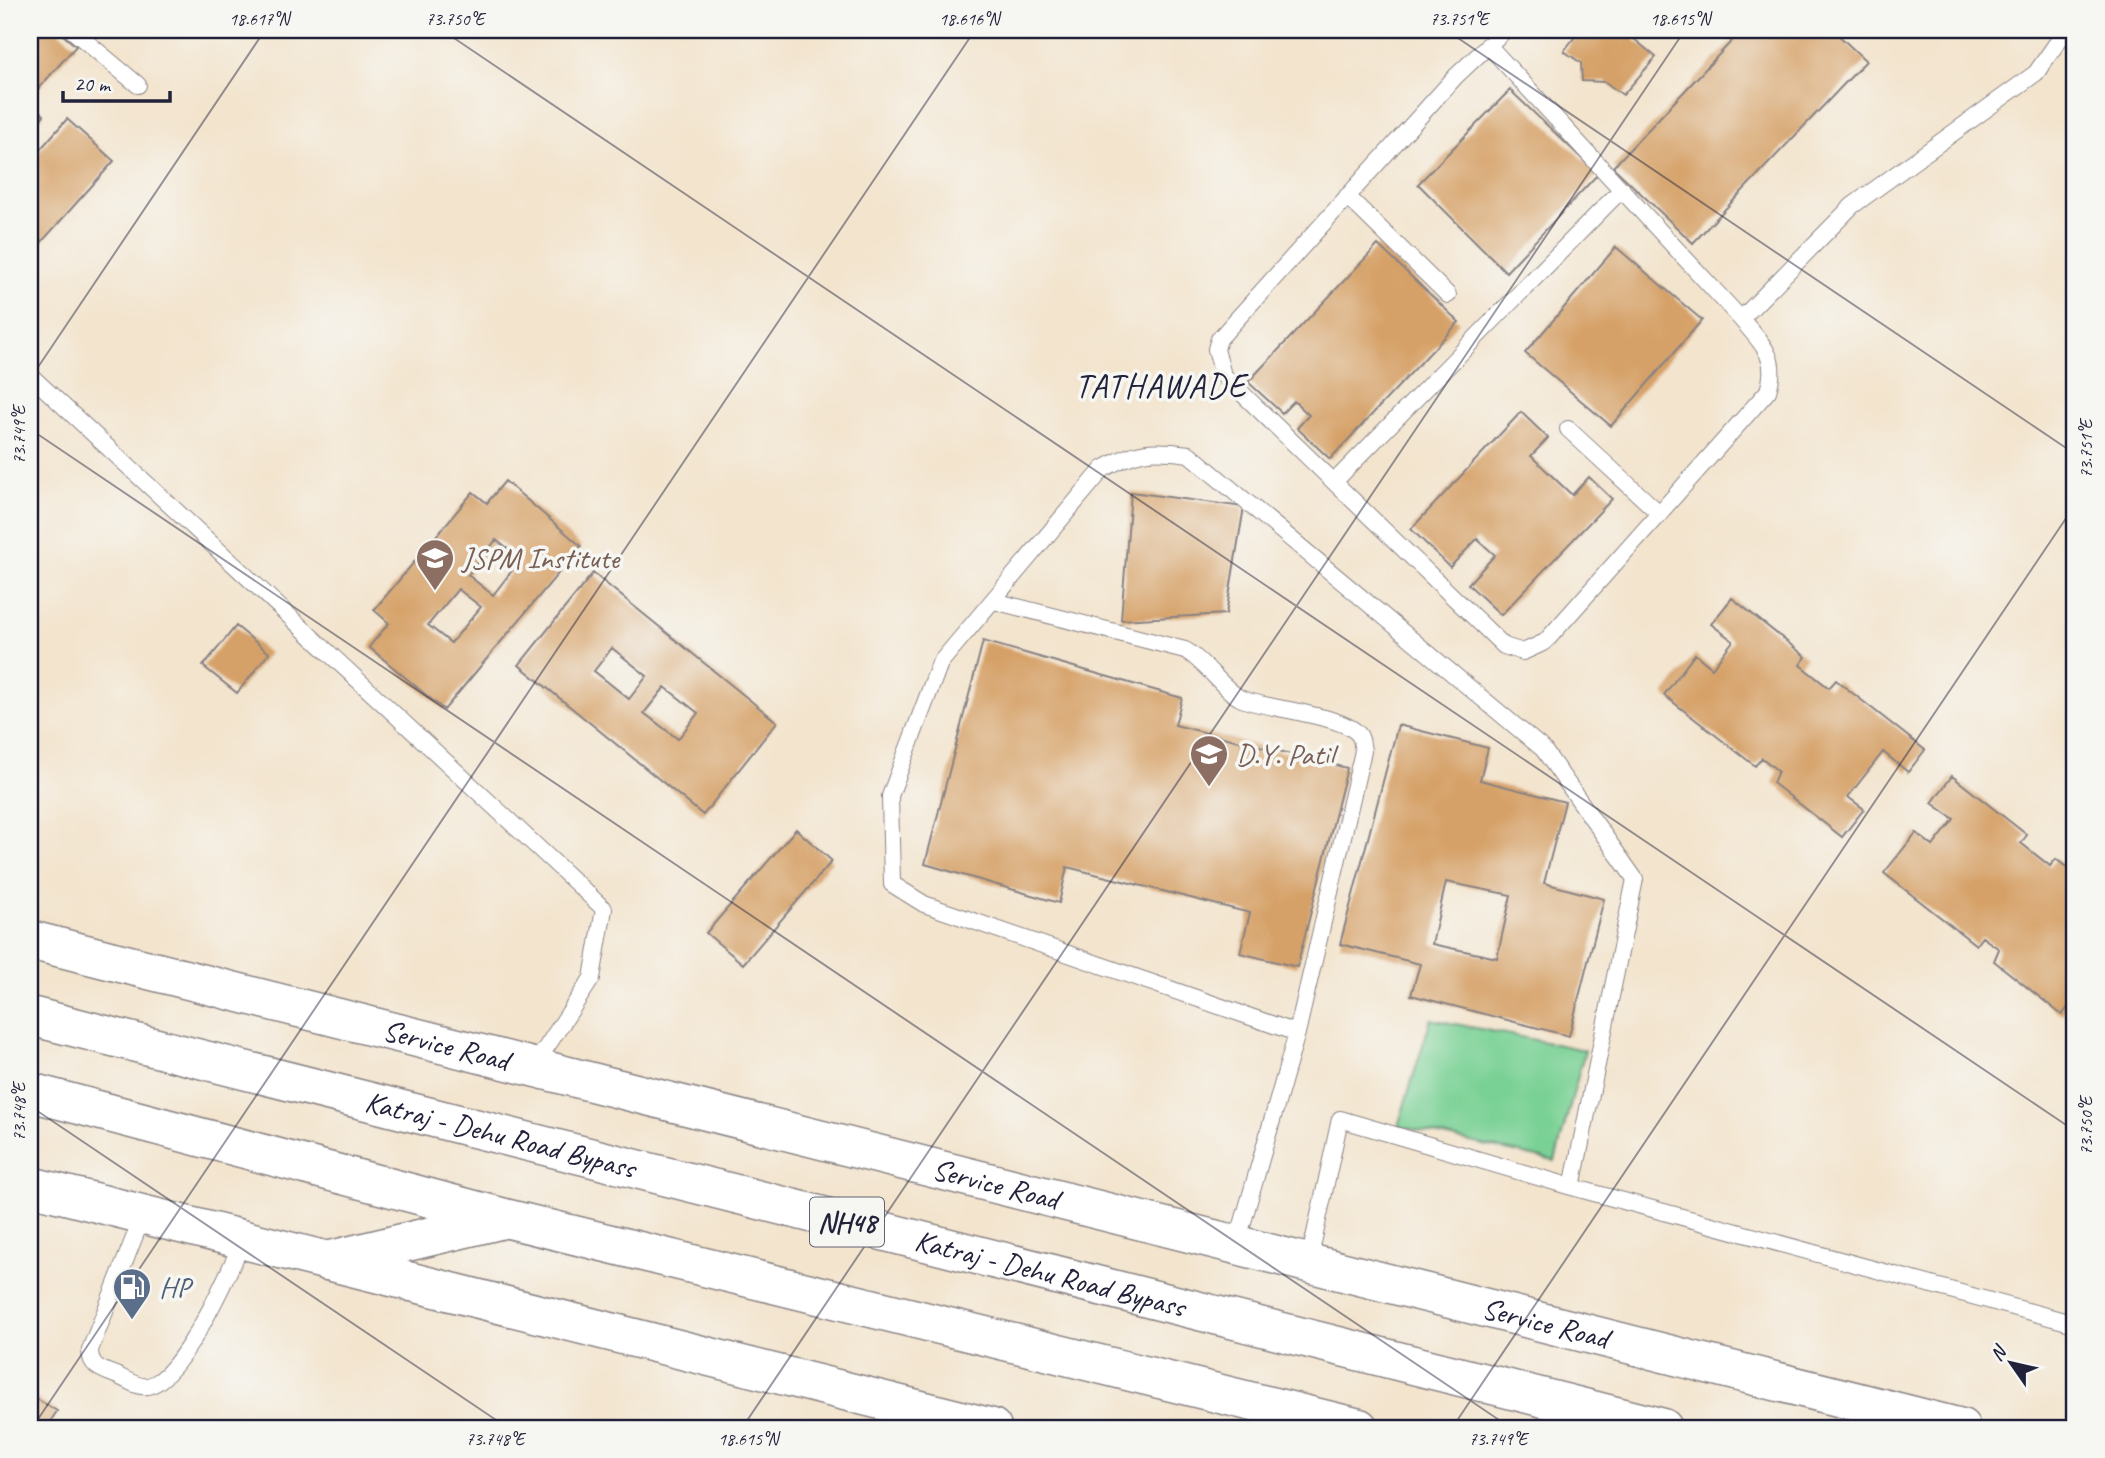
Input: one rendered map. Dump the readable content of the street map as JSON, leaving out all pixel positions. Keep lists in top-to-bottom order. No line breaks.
{"streets":{"main road":["Service Road","Katraj - Dehu Road Bypass","NH48"]},"districts":["TATHAWADE"],"places":{"school or university":["JSPM Institute","D.Y. Patil"],"fuel station":["HP"]},"scale_bar":"20 m","north":"top left","coordinates":["18.617°N","73.750°E","18.616°N","73.751°E","18.615°N","73.749°E","73.748°E"]}
